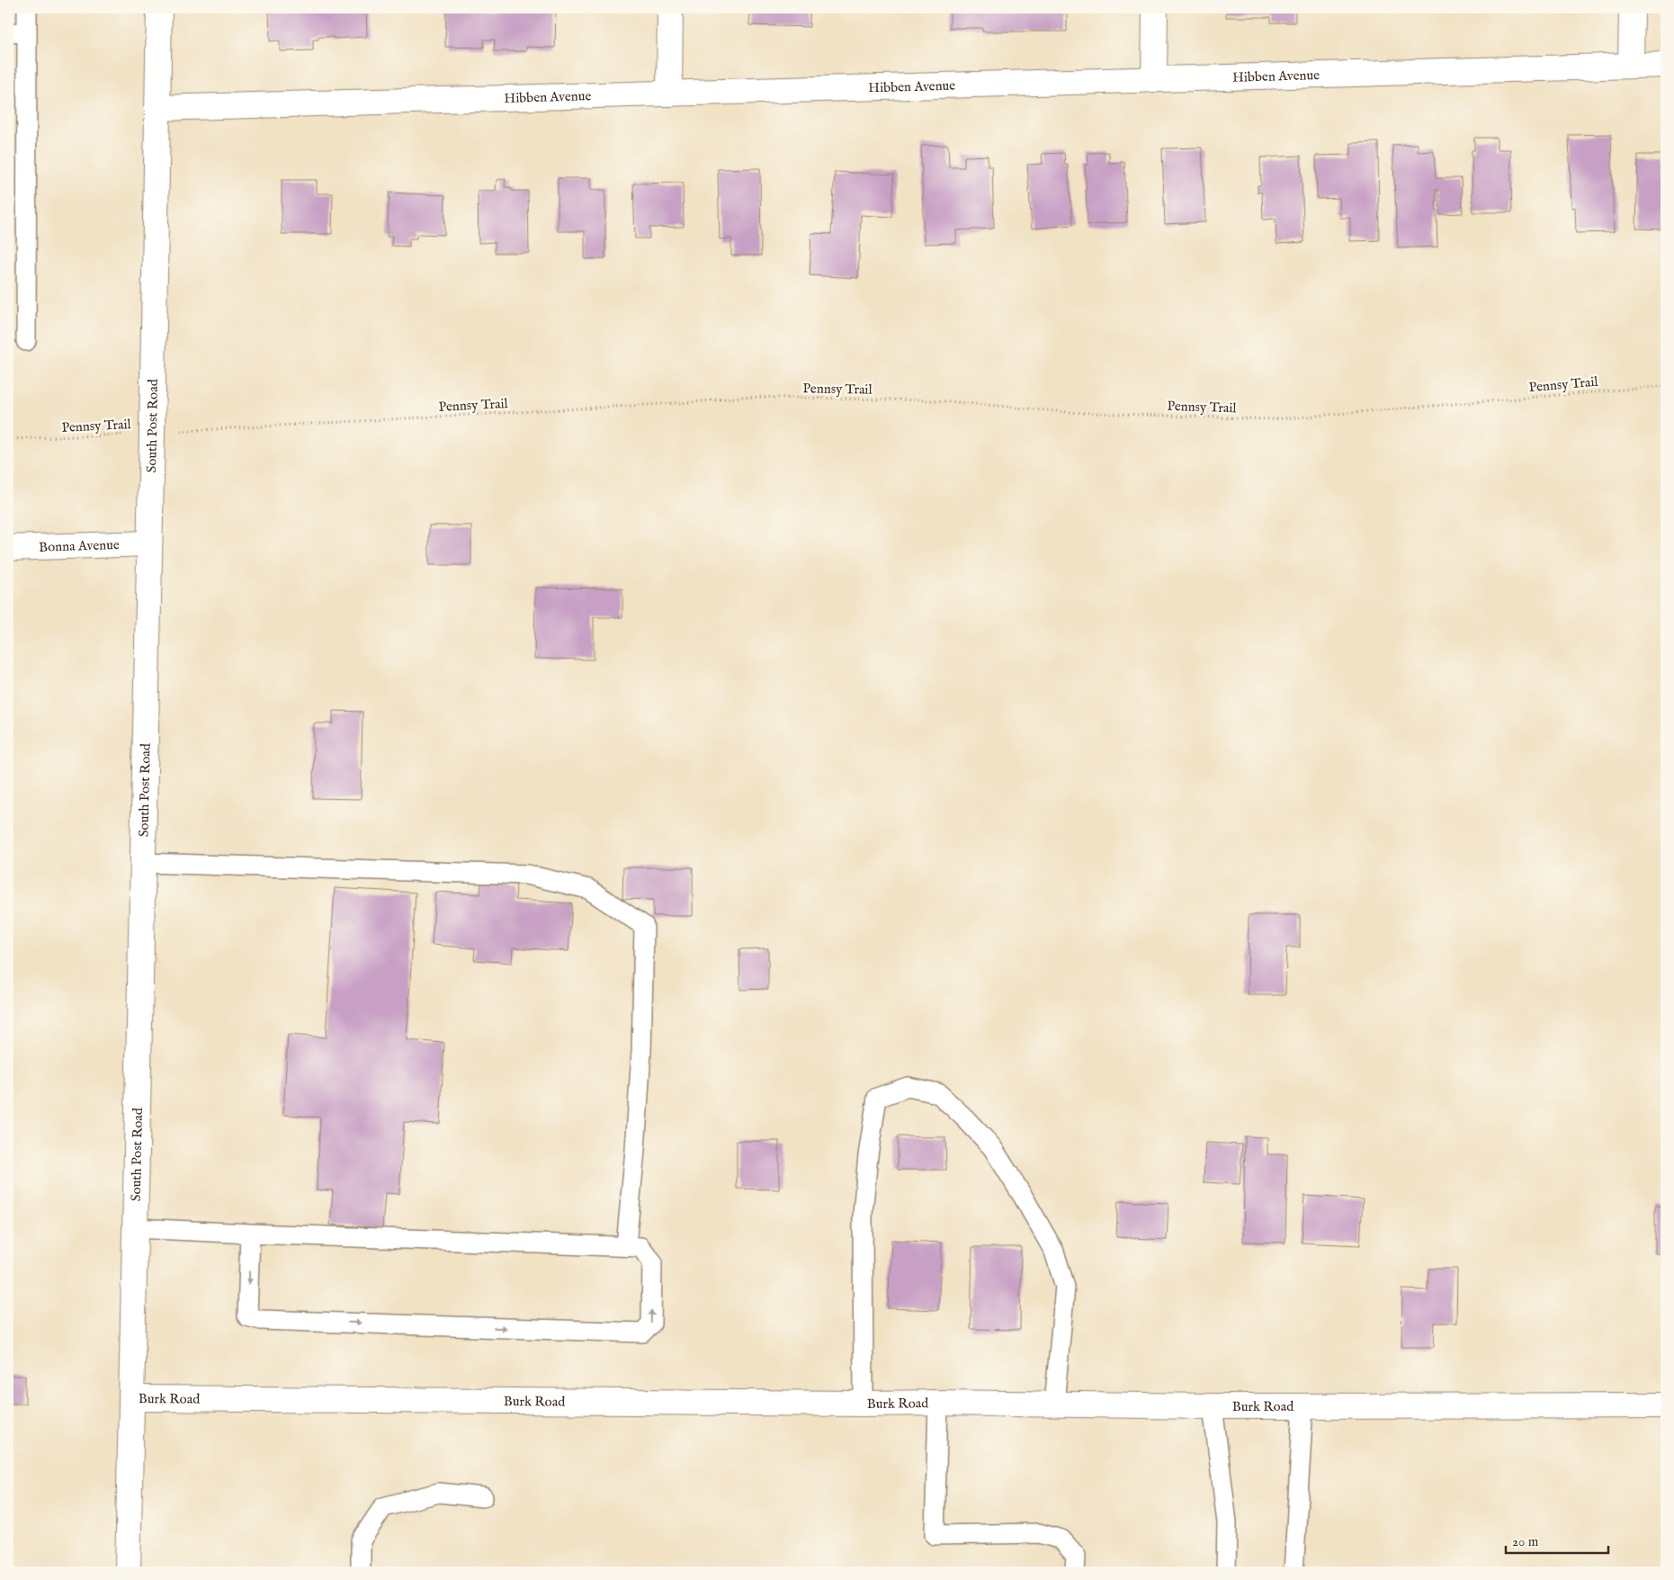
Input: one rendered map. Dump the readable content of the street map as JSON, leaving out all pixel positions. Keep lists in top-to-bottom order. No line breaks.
{"streets":{"street":["Hibben Avenue","South Post Road","Bonna Avenue","Burk Road"],"path":["Pennsy Trail"]},"crossings":[["Hibben Avenue","South Post Road"],["Pennsy Trail","South Post Road"],["South Post Road","Bonna Avenue"],["South Post Road","Burk Road"]],"scale_bar":"20 m"}
